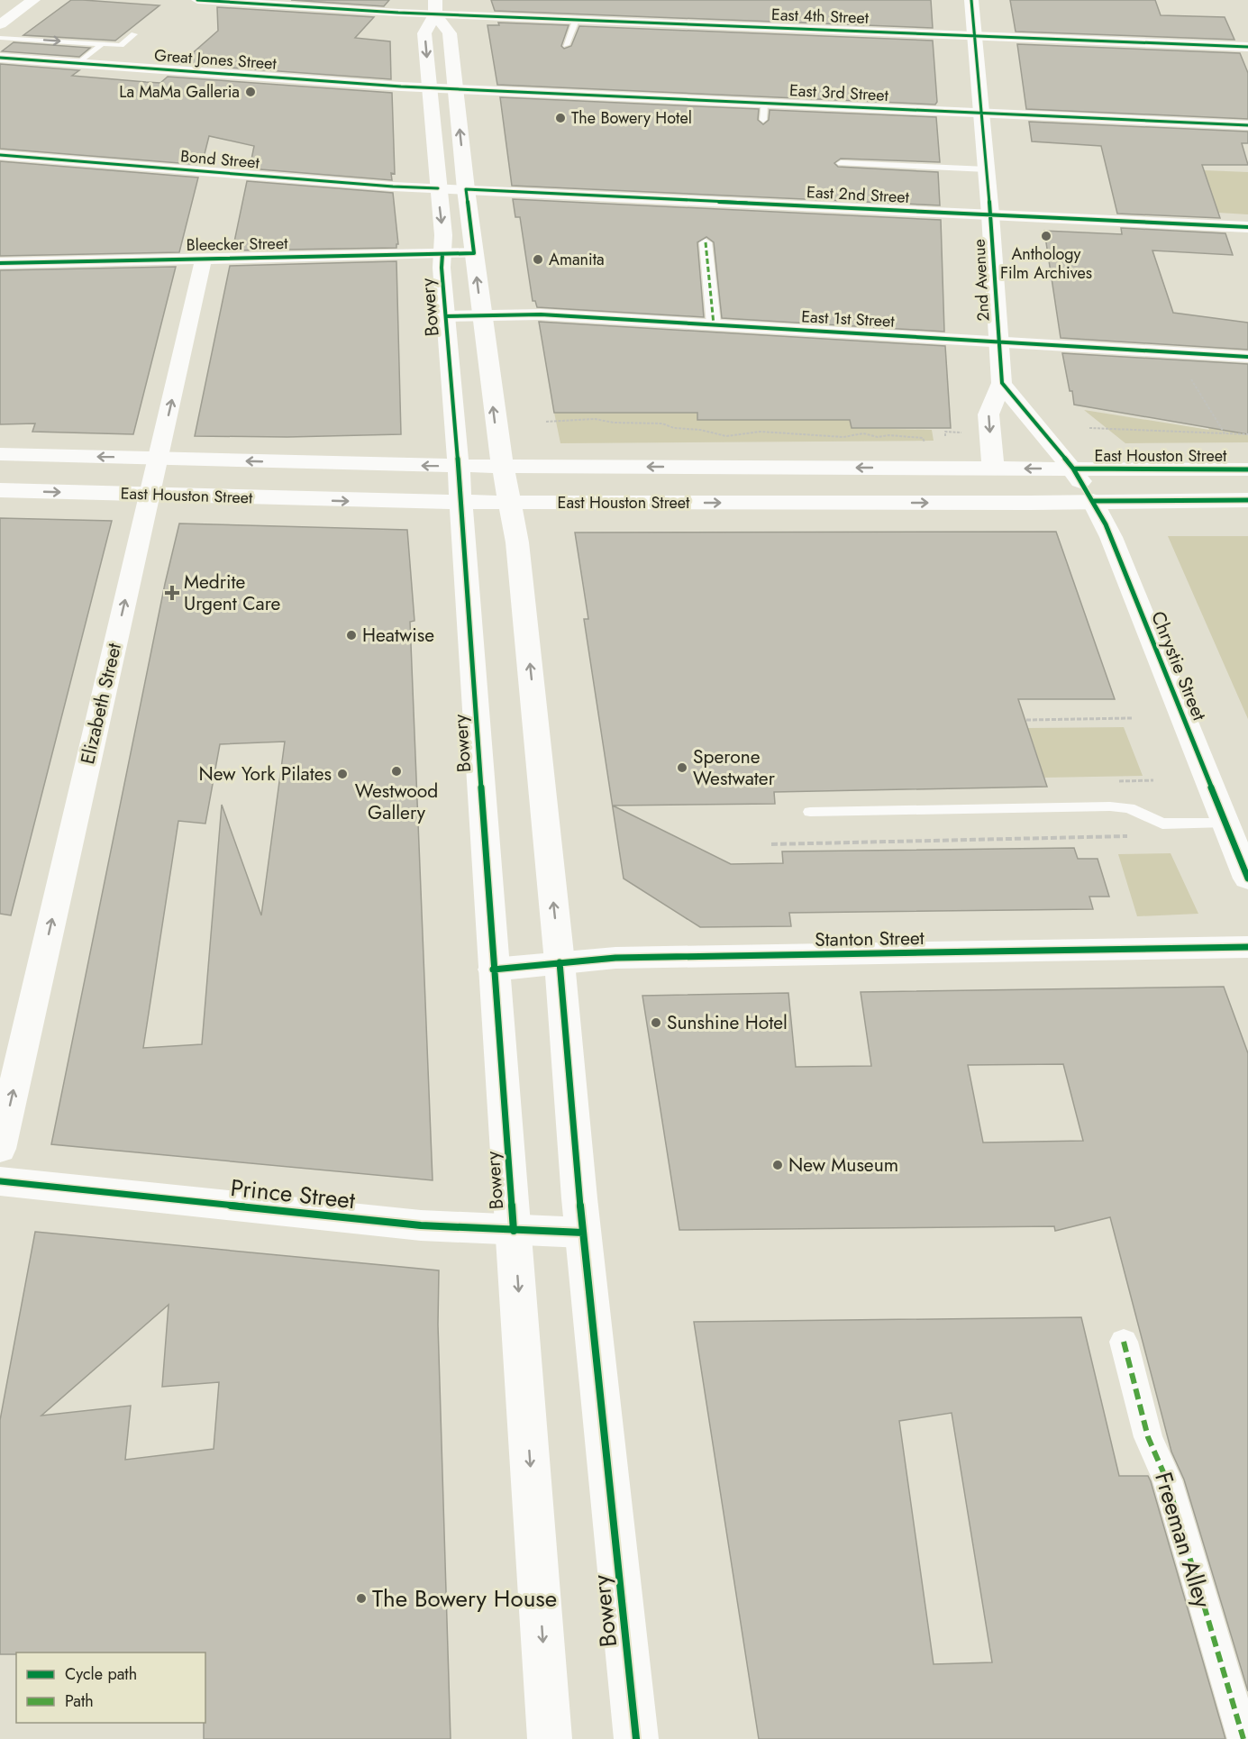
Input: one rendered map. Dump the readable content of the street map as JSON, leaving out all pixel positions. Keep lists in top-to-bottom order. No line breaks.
{"streets":{"main road":["2nd Avenue","Bowery","East Houston Street","Chrystie Street"],"street":["East 4th Street","Great Jones Street","East 3rd Street","Bond Street","East 2nd Street","Bleecker Street","East 1st Street","Elizabeth Street","Stanton Street","Prince Street","Freeman Alley"]},"crossings":[["East 4th Street","2nd Avenue"],["East 4th Street","Bowery"],["Great Jones Street","East 3rd Street"],["Great Jones Street","Bowery"],["East 3rd Street","2nd Avenue"],["East 3rd Street","Bowery"],["Bond Street","East 2nd Street"],["Bond Street","Bowery"],["East 2nd Street","2nd Avenue"],["East 2nd Street","Bowery"],["Bleecker Street","Bowery"],["Bleecker Street","Elizabeth Street"],["2nd Avenue","East 1st Street"],["Bowery","East 1st Street"],["Bowery","East Houston Street"],["Bowery","Stanton Street"],["Bowery","Prince Street"],["East Houston Street","Chrystie Street"],["East Houston Street","Elizabeth Street"]],"one_way":["Elizabeth Street"],"places":{"other":["La MaMa Galleria","The Bowery Hotel","Anthology Film Archives","Amanita","Heatwise","Sperone Westwater","Westwood Gallery","New York Pilates","Sunshine Hotel","New Museum","The Bowery House"],"health":["Medrite Urgent Care"]},"legend":["Cycle path","Path"]}
